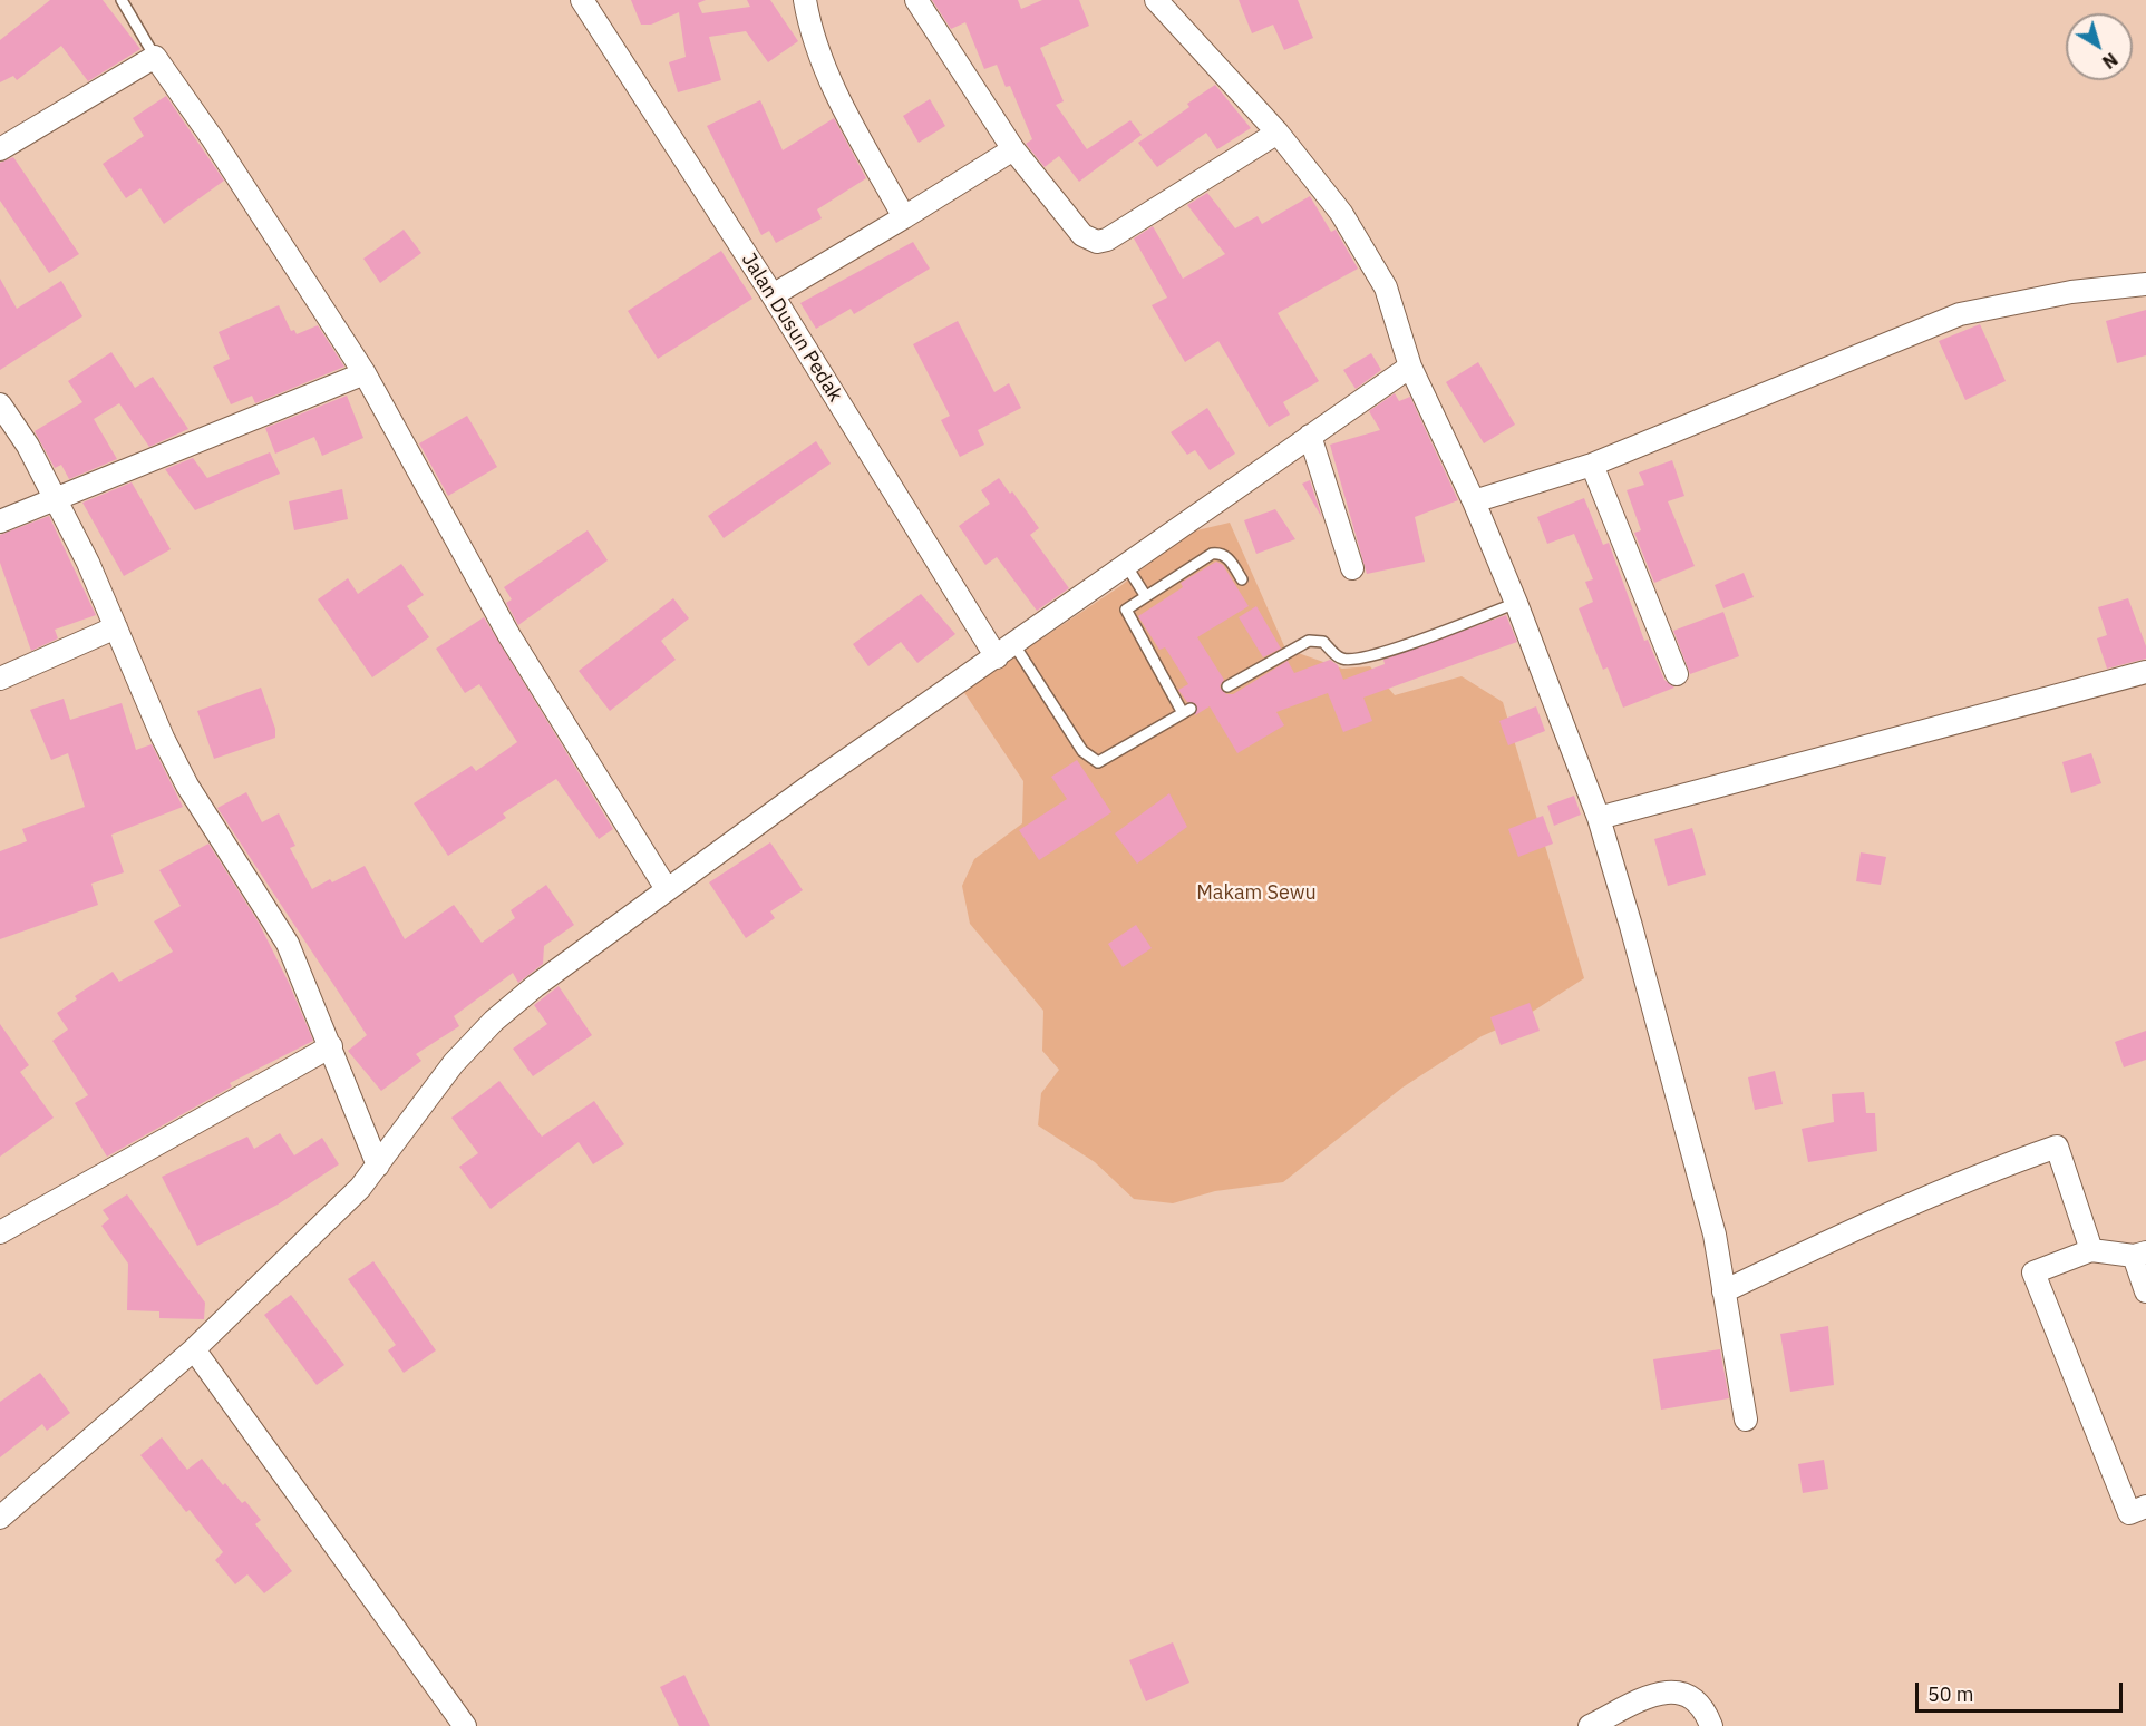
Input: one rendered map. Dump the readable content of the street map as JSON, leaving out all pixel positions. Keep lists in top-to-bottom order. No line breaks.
{"streets":{"street":["Jalan Dusun Pedak"]},"parks":["Makam Sewu"],"scale_bar":"50 m","north":"bottom right"}
